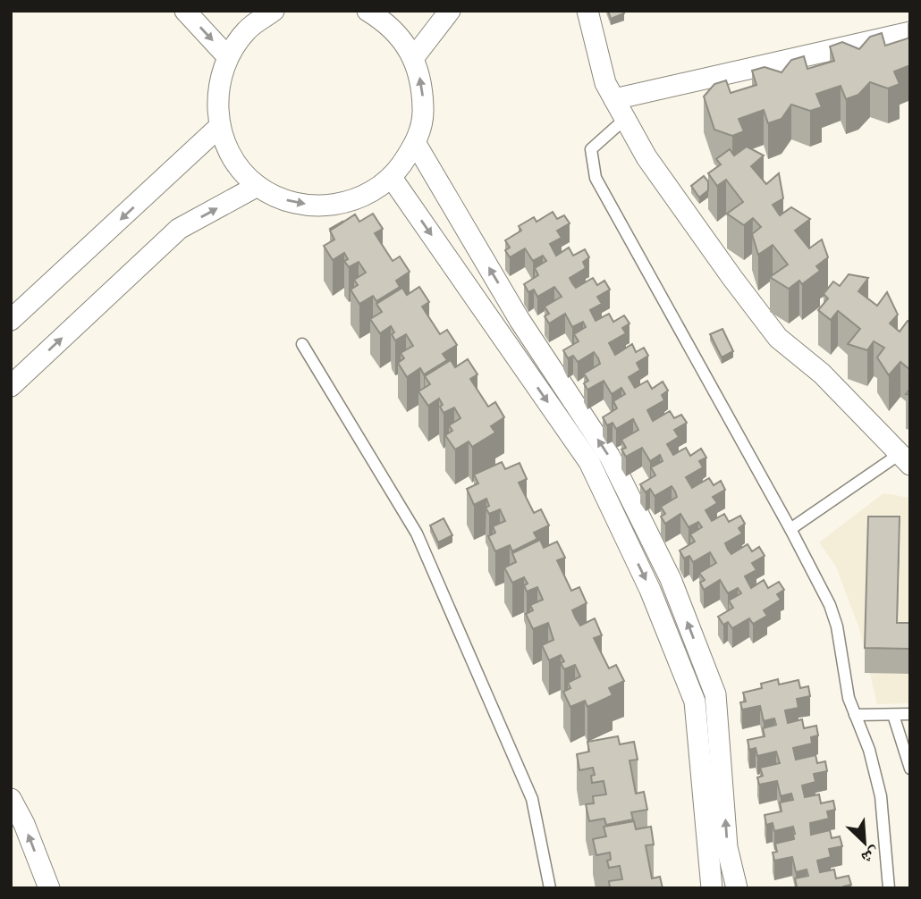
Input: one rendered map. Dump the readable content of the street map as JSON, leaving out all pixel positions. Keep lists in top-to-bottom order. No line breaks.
{"north":"bottom right"}
